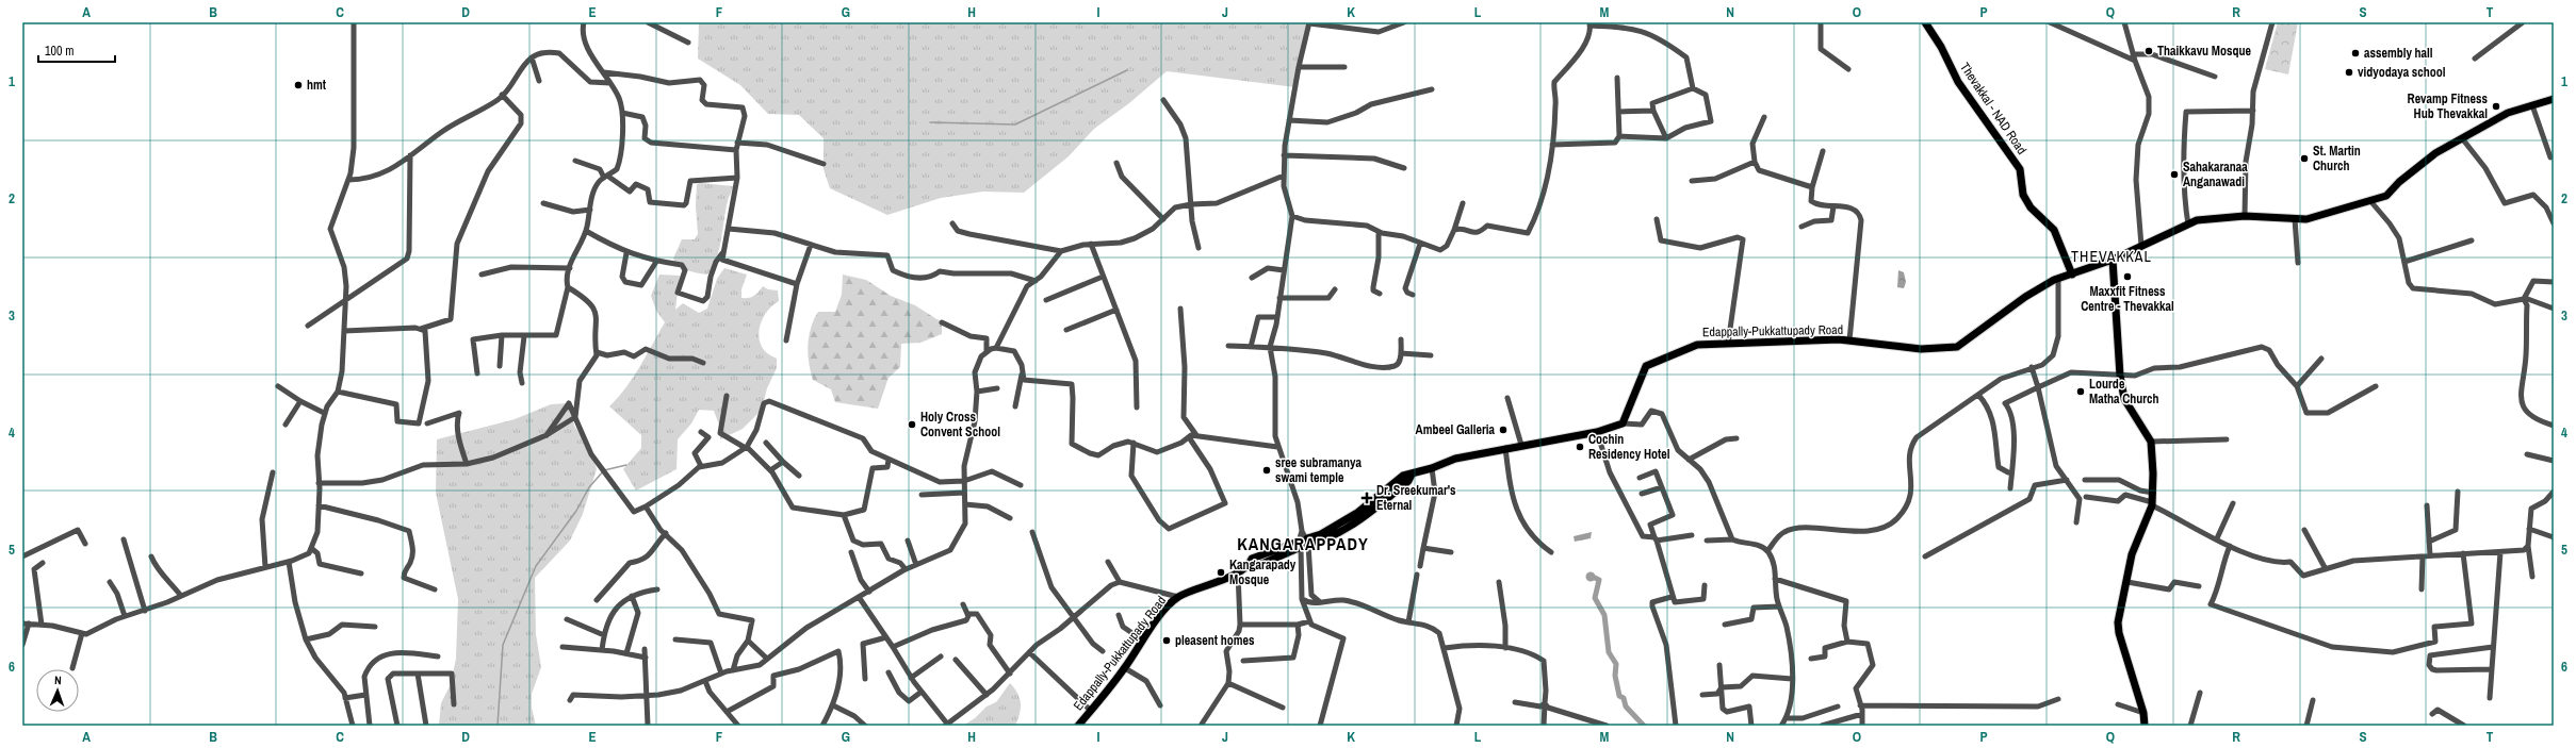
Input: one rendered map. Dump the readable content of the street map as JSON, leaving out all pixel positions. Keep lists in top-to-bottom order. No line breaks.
{"streets":{"main road":["Thevakkal - NAD Road","Edappally-Pukkattupady Road"]},"crossings":[["Thevakkal - NAD Road","Edappally-Pukkattupady Road"]],"districts":["THEVAKKAL","KANGARAPPADY"],"places":{"other":["Thaikkavu Mosque","assembly hall","vidyodaya school","hmt","Revamp Fitness Hub Thevakkal","St. Martin Church","Sahakaranaa Anganawadi","Maxxfit Fitness Centre - Thevakkal","Lourde Matha Church","Holy Cross Convent School","Ambeel Galleria","Cochin Residency Hotel","sree subramanya swami temple","Kangarapady Mosque","pleasent homes"],"health":["Dr. Sreekumar's Eternal"]},"scale_bar":"100 m","north":"top","grid":{"columns":["A","B","C","D","E","F","G","H","I","J","K","L","M","N","O","P","Q","R","S","T"],"rows":["1","2","3","4","5","6"]}}
